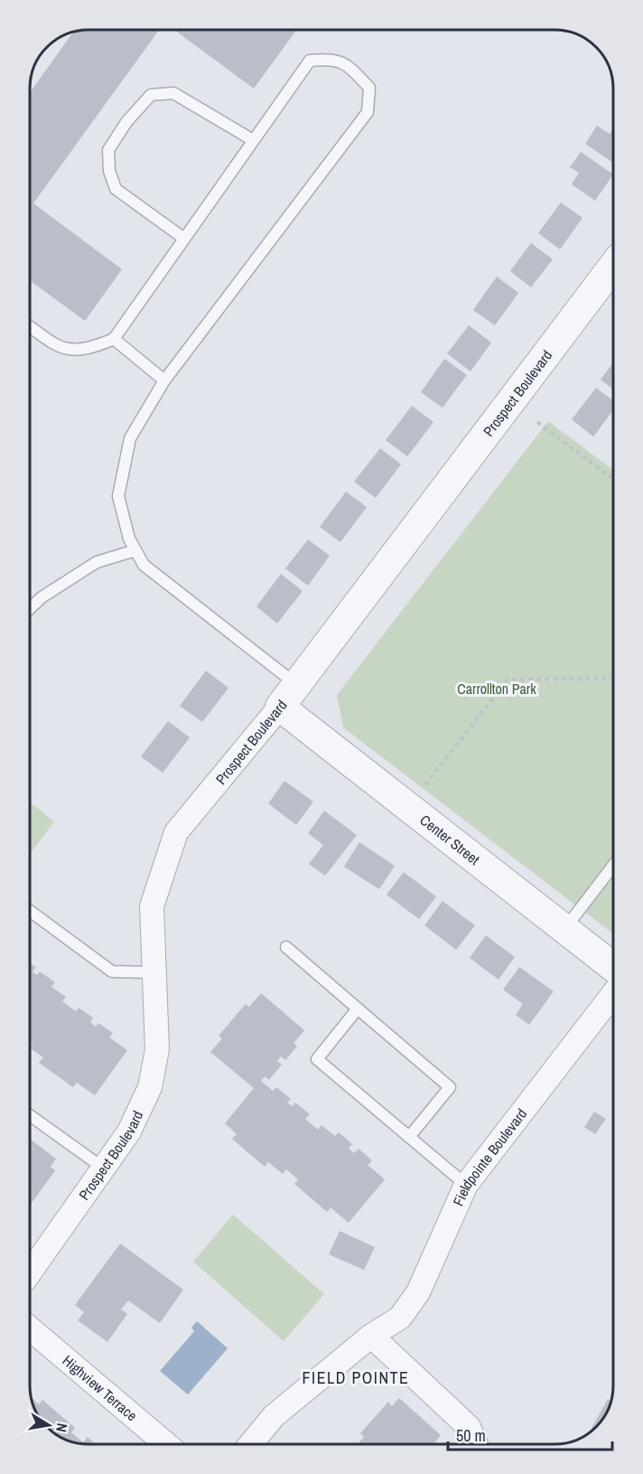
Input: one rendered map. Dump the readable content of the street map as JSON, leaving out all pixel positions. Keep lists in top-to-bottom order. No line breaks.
{"streets":{"street":["Prospect Boulevard","Center Street","Fieldpointe Boulevard","Highview Terrace"]},"crossings":[["Prospect Boulevard","Center Street"]],"districts":["FIELD POINTE"],"parks":["Carrollton Park"],"scale_bar":"50 m","north":"right"}
